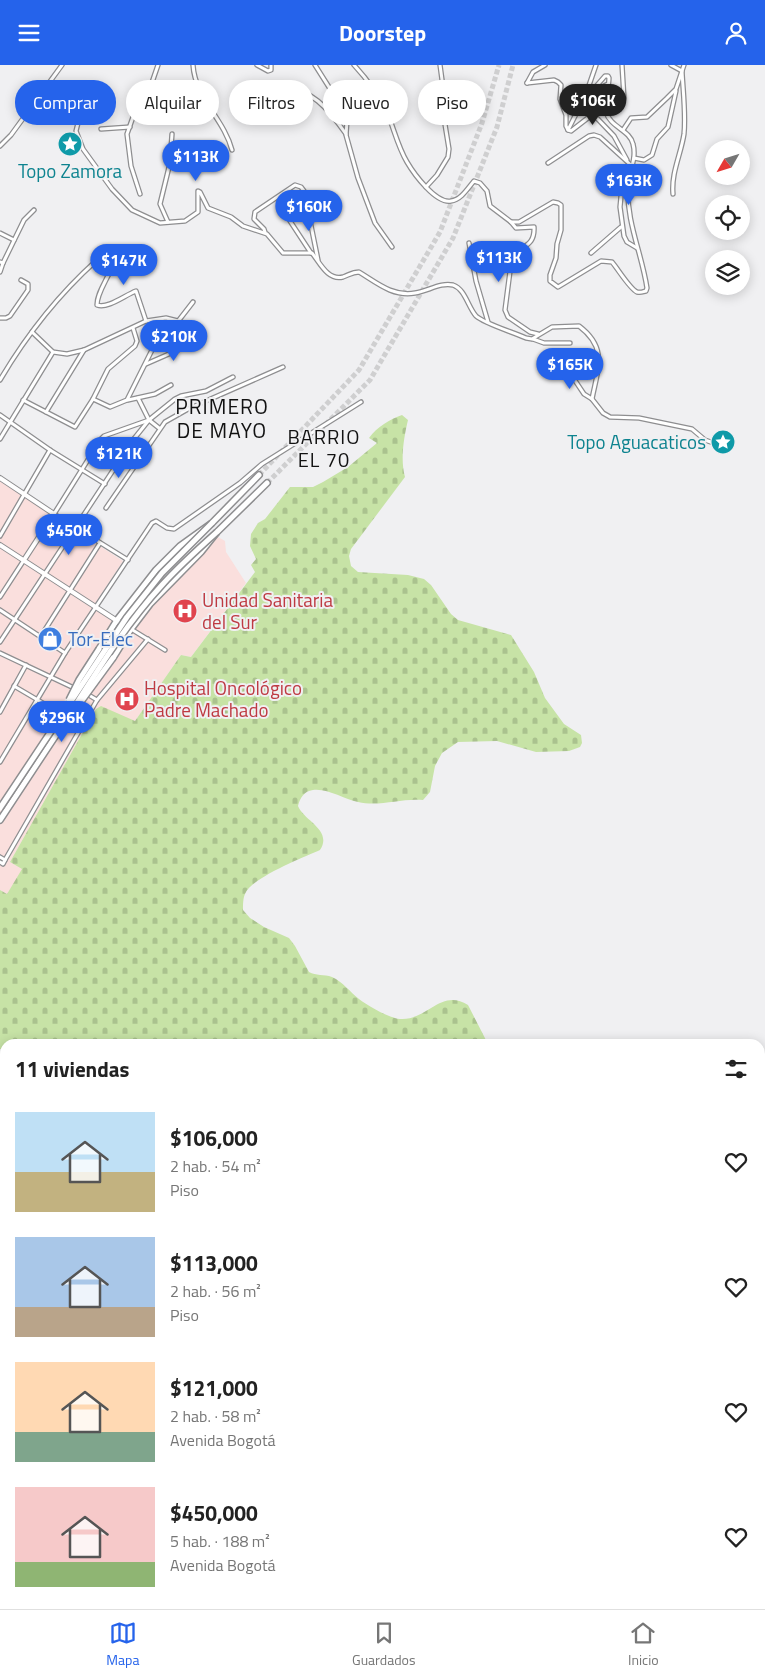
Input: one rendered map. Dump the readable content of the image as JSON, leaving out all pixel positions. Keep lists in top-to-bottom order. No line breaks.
{"districts":["PRIMERO DE MAYO","BARRIO EL 70"],"places":{"place":["Topo Zamora","Topo Aguacaticos"],"hospital":["Unidad Sanitaria del Sur","Hospital Oncológico Padre Machado"],"shop":["Tor-Elec"]},"north":"bottom left","page":{"header":"Doorstep","chip":["Comprar","Alquilar","Filtros","Nuevo","Piso"],"price":["$106K","$113K","$163K","$160K","$113K","$147K","$210K","$165K","$121K","$450K","$296K"],"heading":"11 viviendas","list":[{"name":"$106,000","note":"2 hab. · 54 m² · Piso"},{"name":"$113,000","note":"2 hab. · 56 m² · Piso"},{"name":"$121,000","note":"2 hab. · 58 m² · Avenida Bogotá"},{"name":"$450,000","note":"5 hab. · 188 m² · Avenida Bogotá"}],"tabs":["Mapa","Guardados","Inicio"]}}
